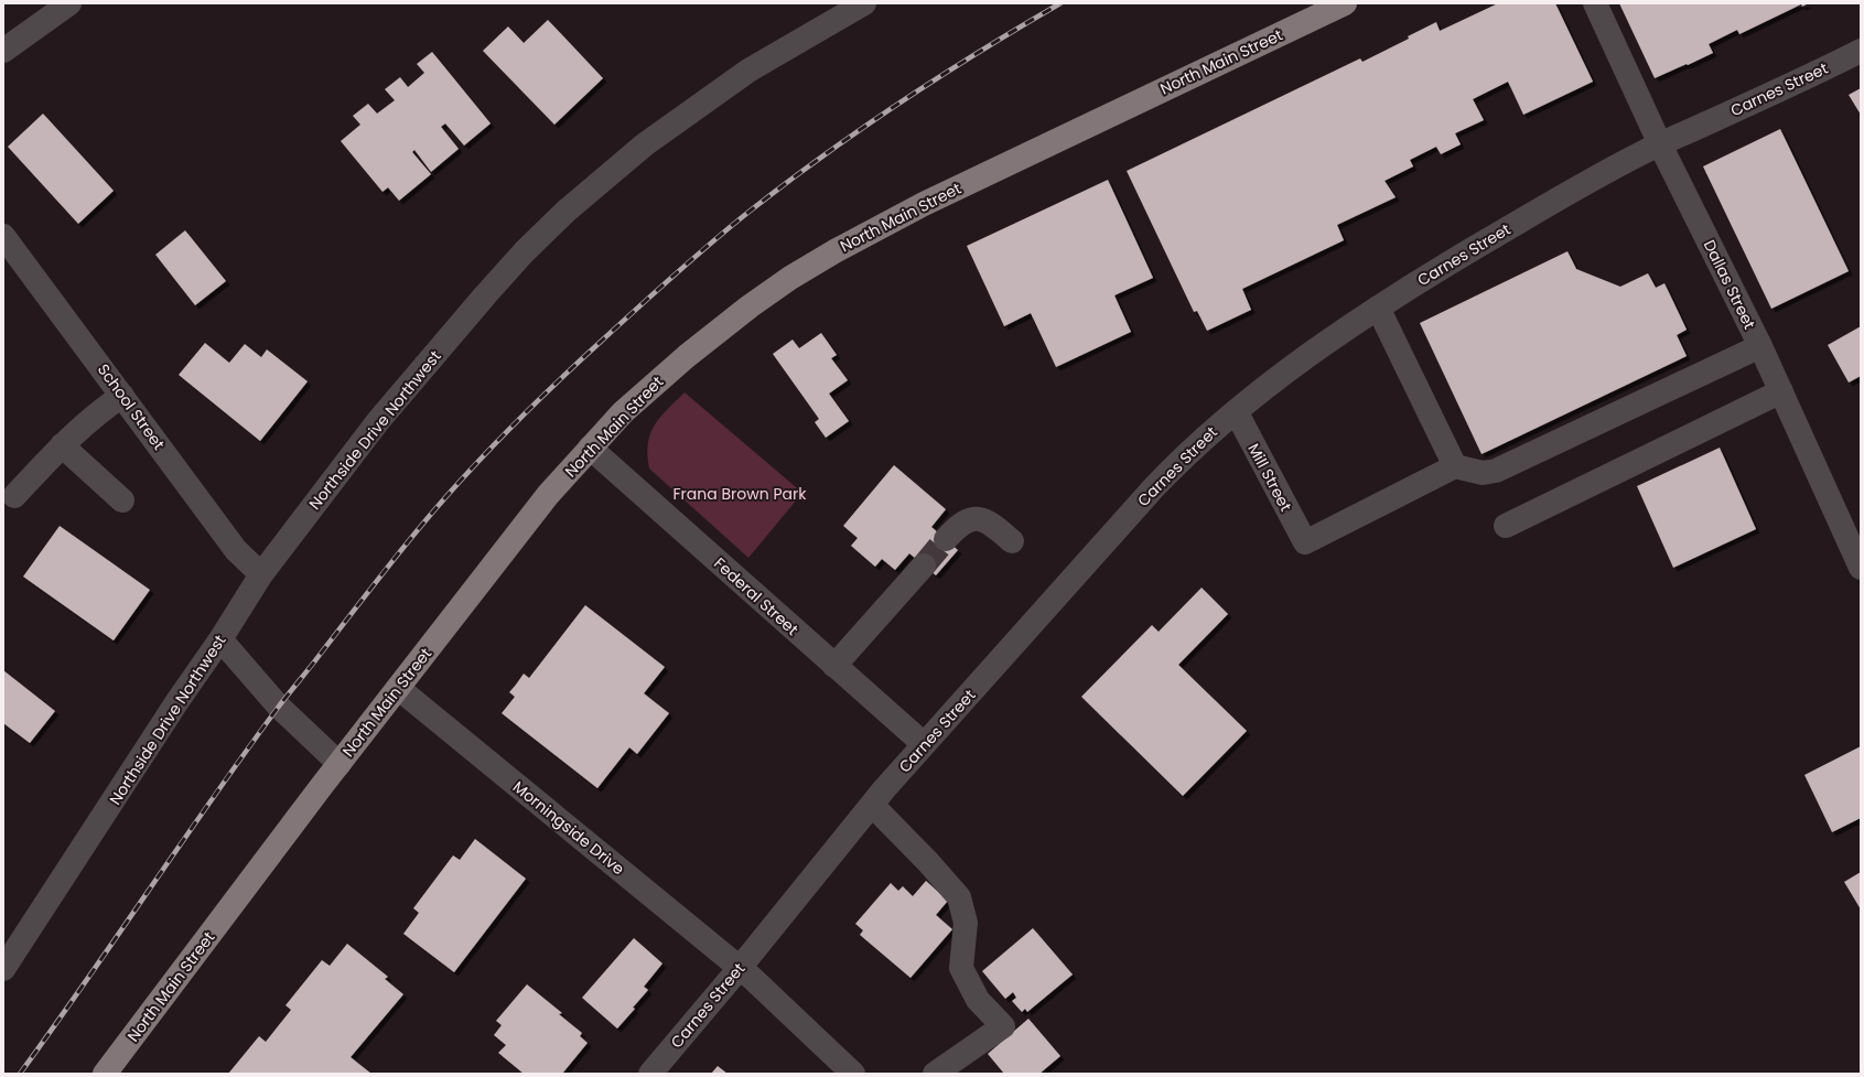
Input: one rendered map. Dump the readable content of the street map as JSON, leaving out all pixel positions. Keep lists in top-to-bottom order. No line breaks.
{"streets":{"main road":["North Main Street"],"street":["Carnes Street","Dallas Street","School Street","Northside Drive Northwest","Mill Street","Federal Street","Morningside Drive"]},"crossings":[["North Main Street","Federal Street"],["North Main Street","Morningside Drive"],["Carnes Street","Dallas Street"],["Carnes Street","Mill Street"],["Carnes Street","Federal Street"],["Carnes Street","Morningside Drive"],["School Street","Northside Drive Northwest"]],"parks":["Frana Brown Park"]}
